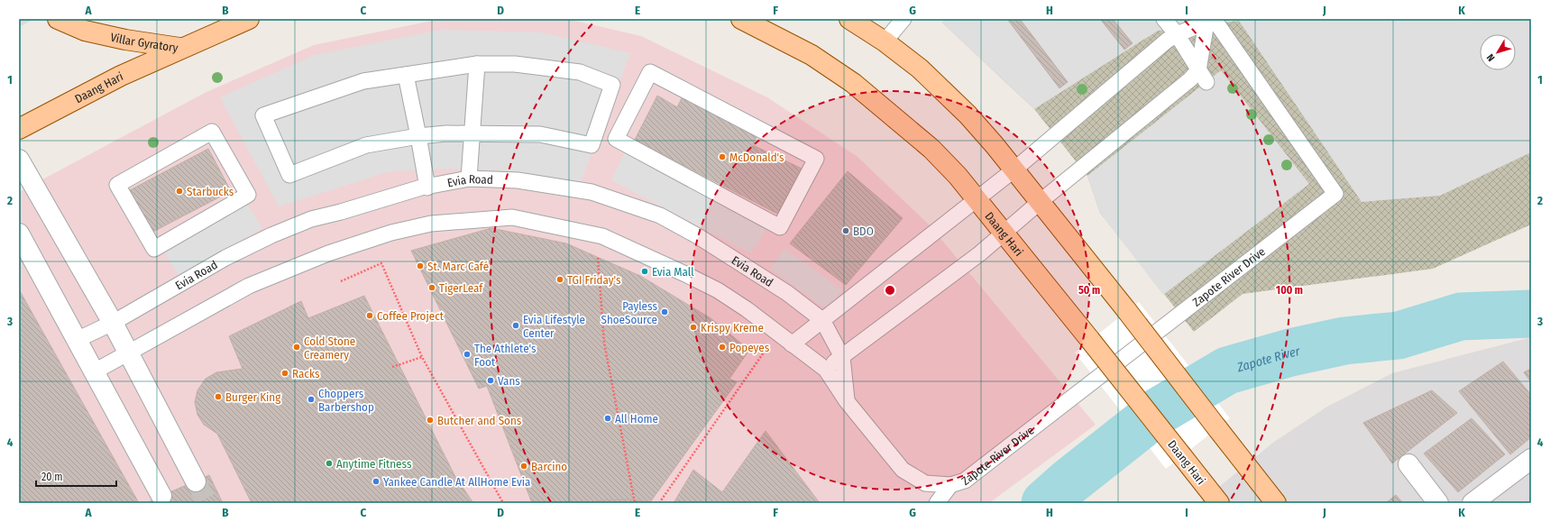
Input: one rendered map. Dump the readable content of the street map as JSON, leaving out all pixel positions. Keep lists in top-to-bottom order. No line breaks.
{"streets":{"main road":["Villar Gyratory","Daang Hari"],"lane":["Evia Road","Zapote River Drive"]},"crossings":[["Villar Gyratory","Daang Hari"]],"water":["Zapote River"],"places":["McDonald's","Starbucks","BDO","St. Marc Café","Evia Mall","TGI Friday's","TigerLeaf","Payless ShoeSource","Coffee Project","Evia Lifestyle Center","Krispy Kreme","Cold Stone Creamery","Popeyes","The Athlete's Foot","Racks","Vans","Burger King","Choppers Barbershop","All Home","Butcher and Sons","Anytime Fitness","Barcino","Yankee Candle At AllHome Evia"],"scale_bar":"20 m","north":"bottom left","grid":{"columns":["A","B","C","D","E","F","G","H","I","J","K"],"rows":["1","2","3","4"]},"rings":["50 m","100 m"]}
